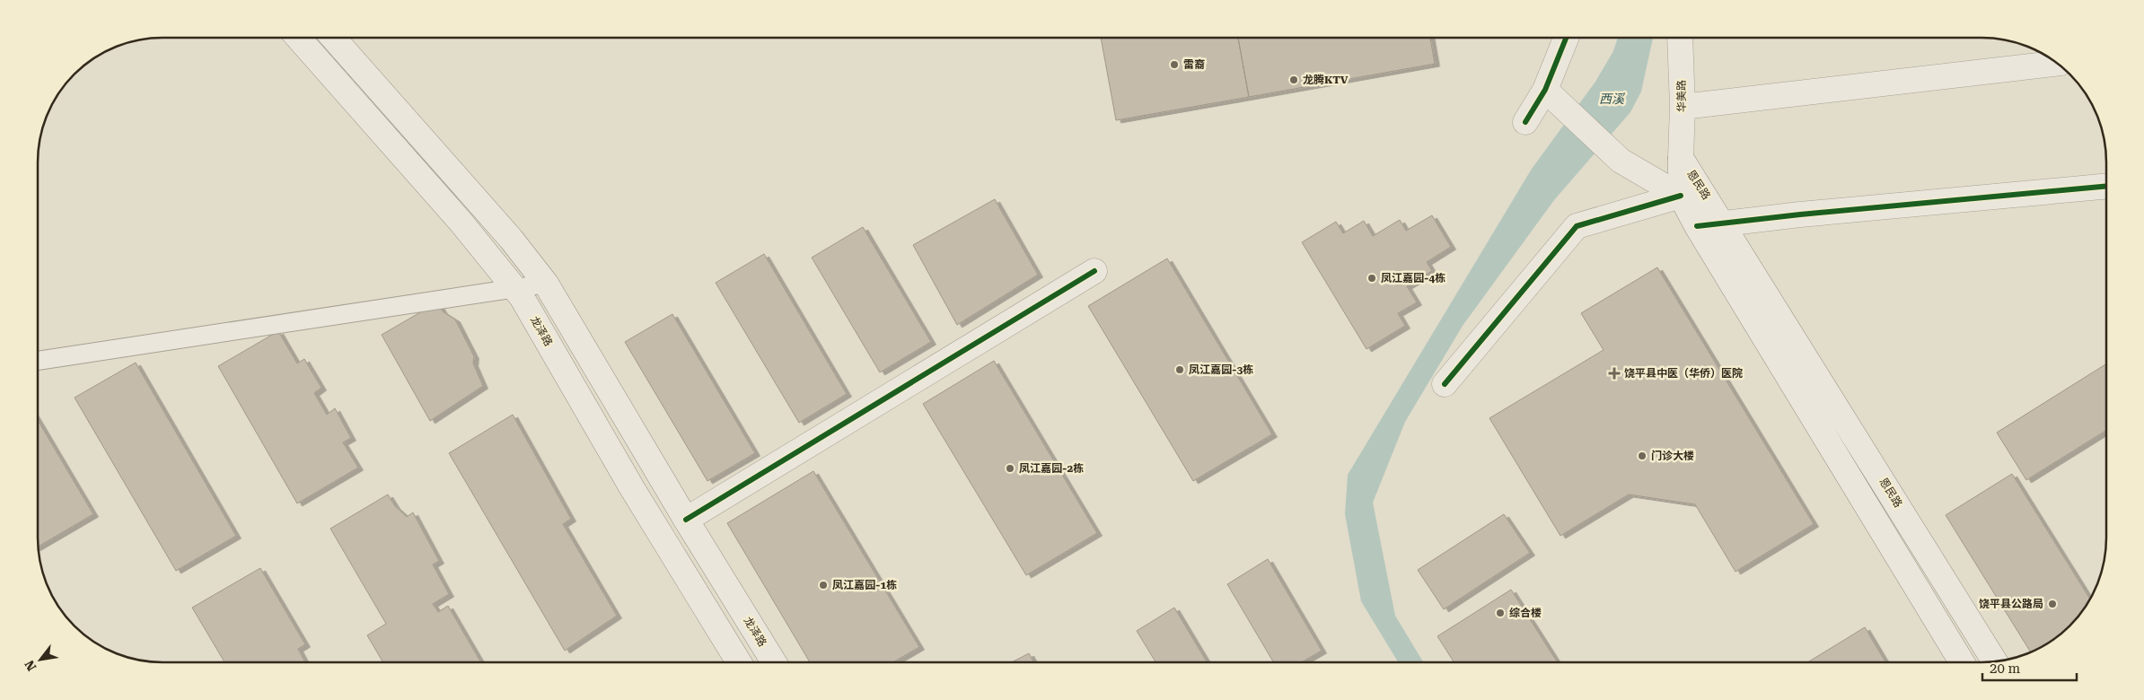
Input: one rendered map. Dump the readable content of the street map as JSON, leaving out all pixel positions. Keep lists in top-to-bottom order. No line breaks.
{"streets":{"main road":["华美路","恩民路","龙泽路"]},"crossings":[["华美路","恩民路"]],"water":["西溪"],"places":{"other":["雷裔","龙腾KTV","凤江嘉园-4栋","凤江嘉园-3栋","门诊大楼","凤江嘉园-2栋","凤江嘉园-1栋","饶平县公路局","综合楼"],"health":["饶平县中医（华侨）医院"]},"scale_bar":"20 m","north":"bottom left"}
